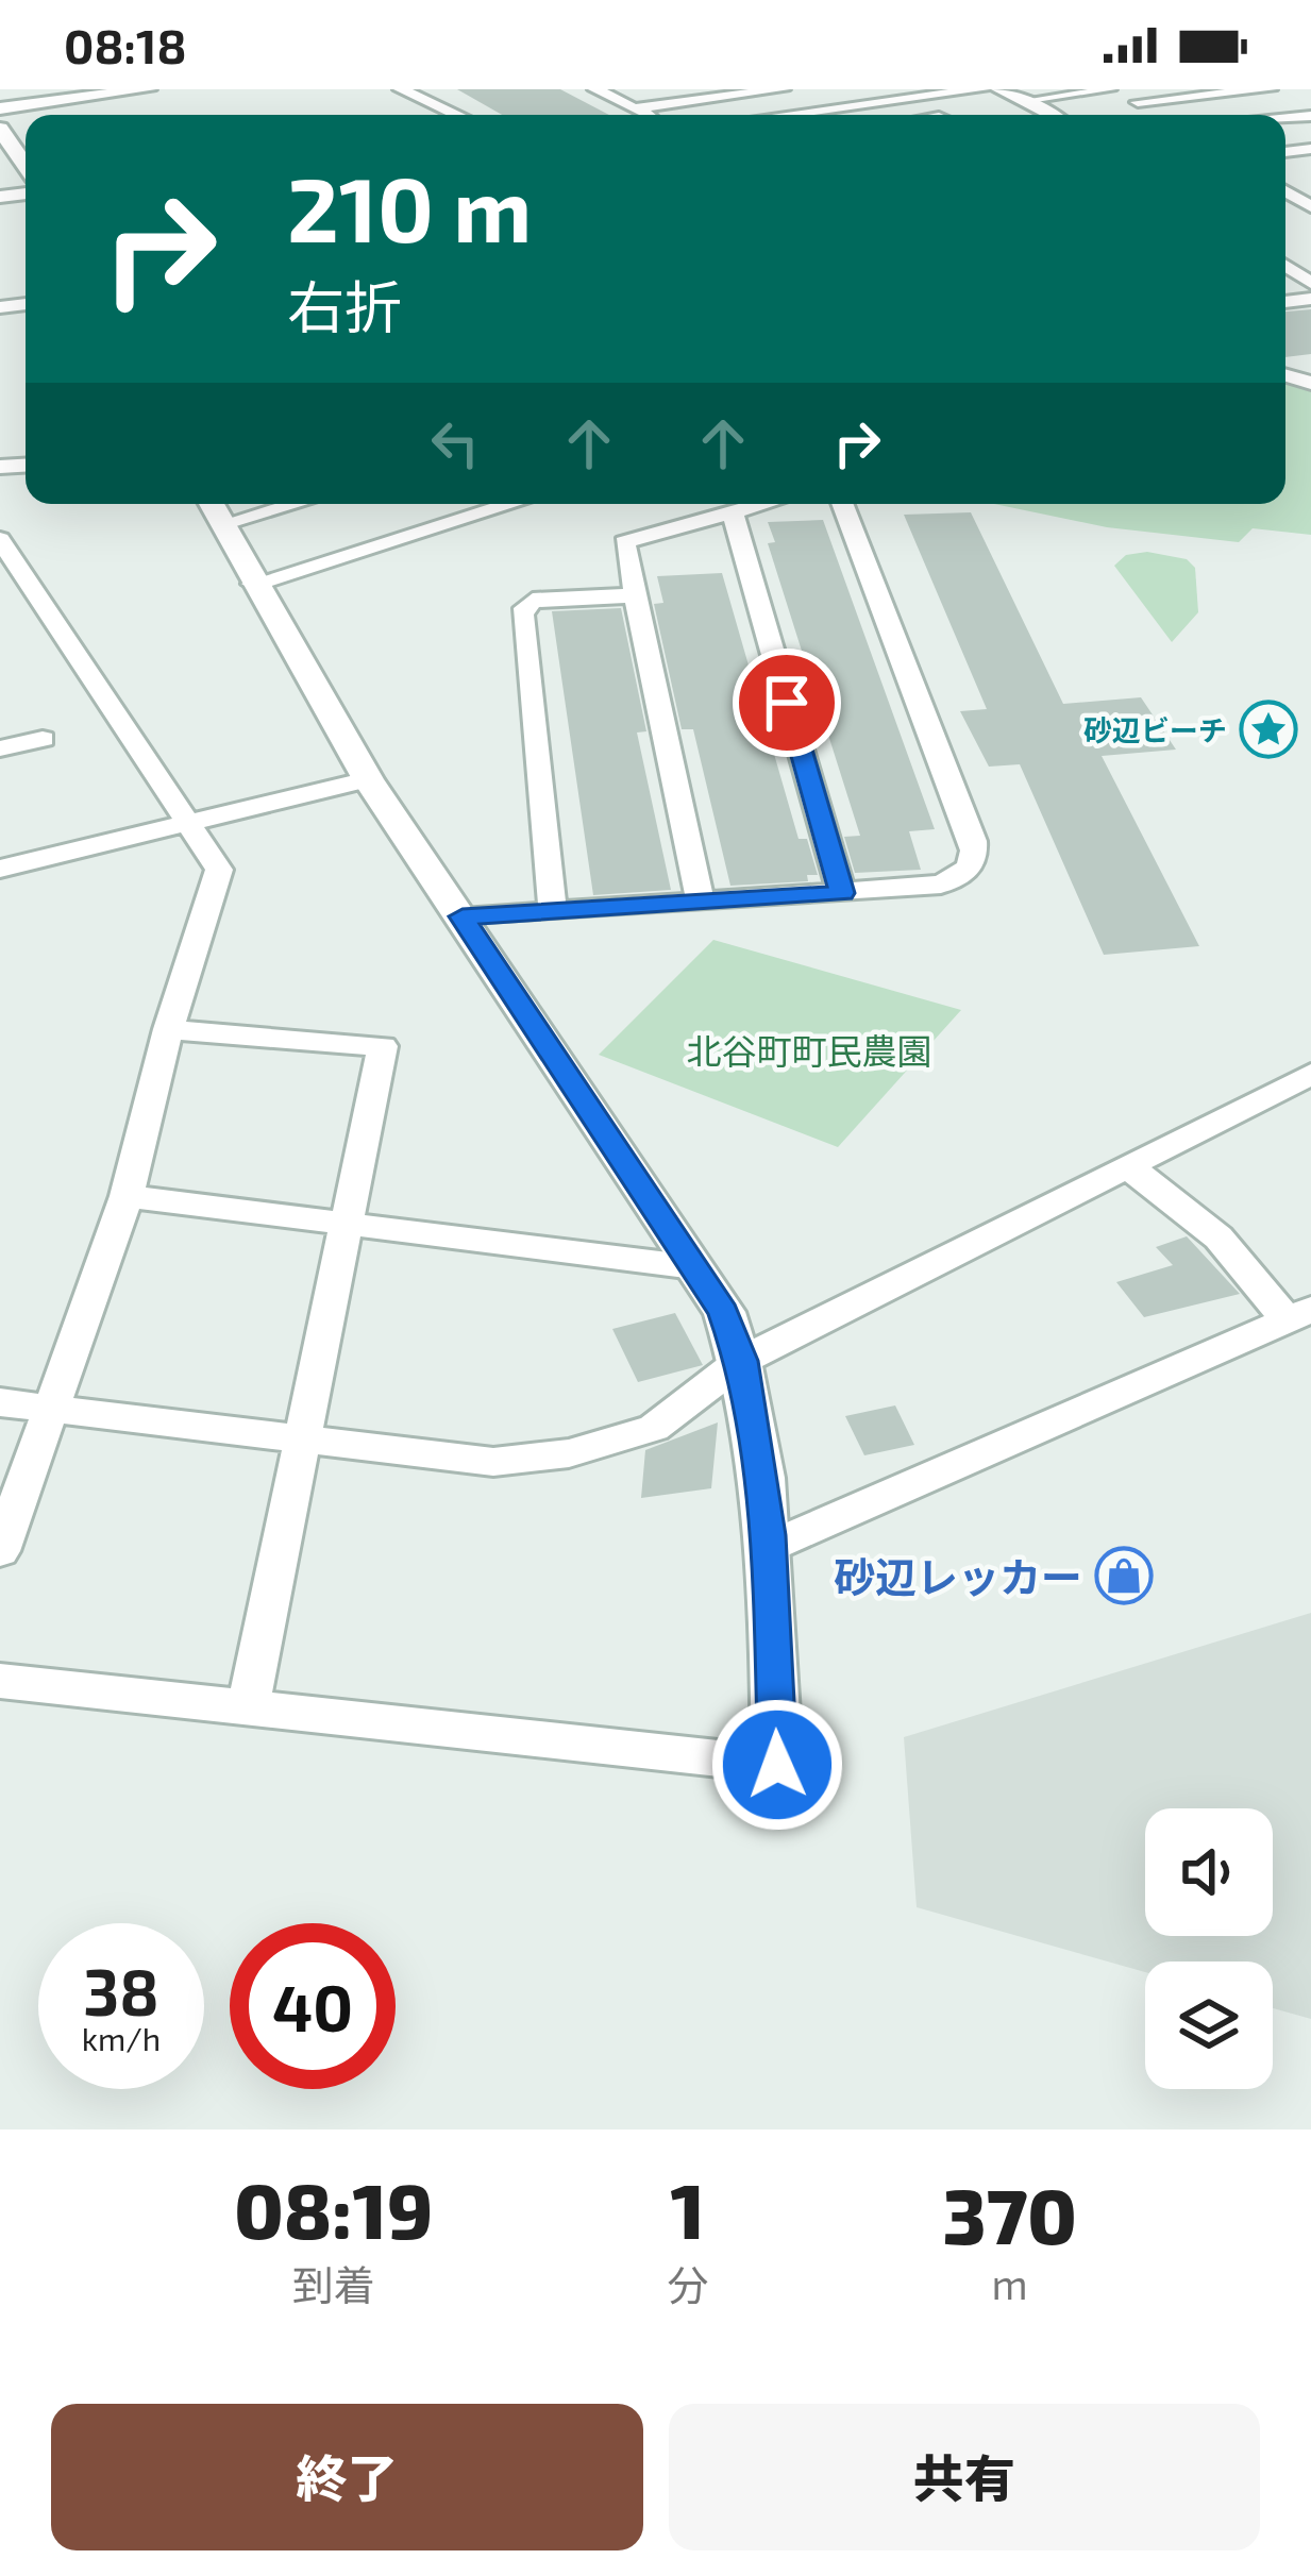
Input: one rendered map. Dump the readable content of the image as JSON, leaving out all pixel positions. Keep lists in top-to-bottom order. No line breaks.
{"parks":["北谷町町民農園"],"places":{"place":["砂辺ビーチ"],"shop":["砂辺レッカー"]},"page":{"status":"08:18","turn":["210 m","右折"],"speed":"38 km/h","limit":"40","eta":["08:19","到着","1","分","370","m"],"buttons":["終了","共有"]}}
